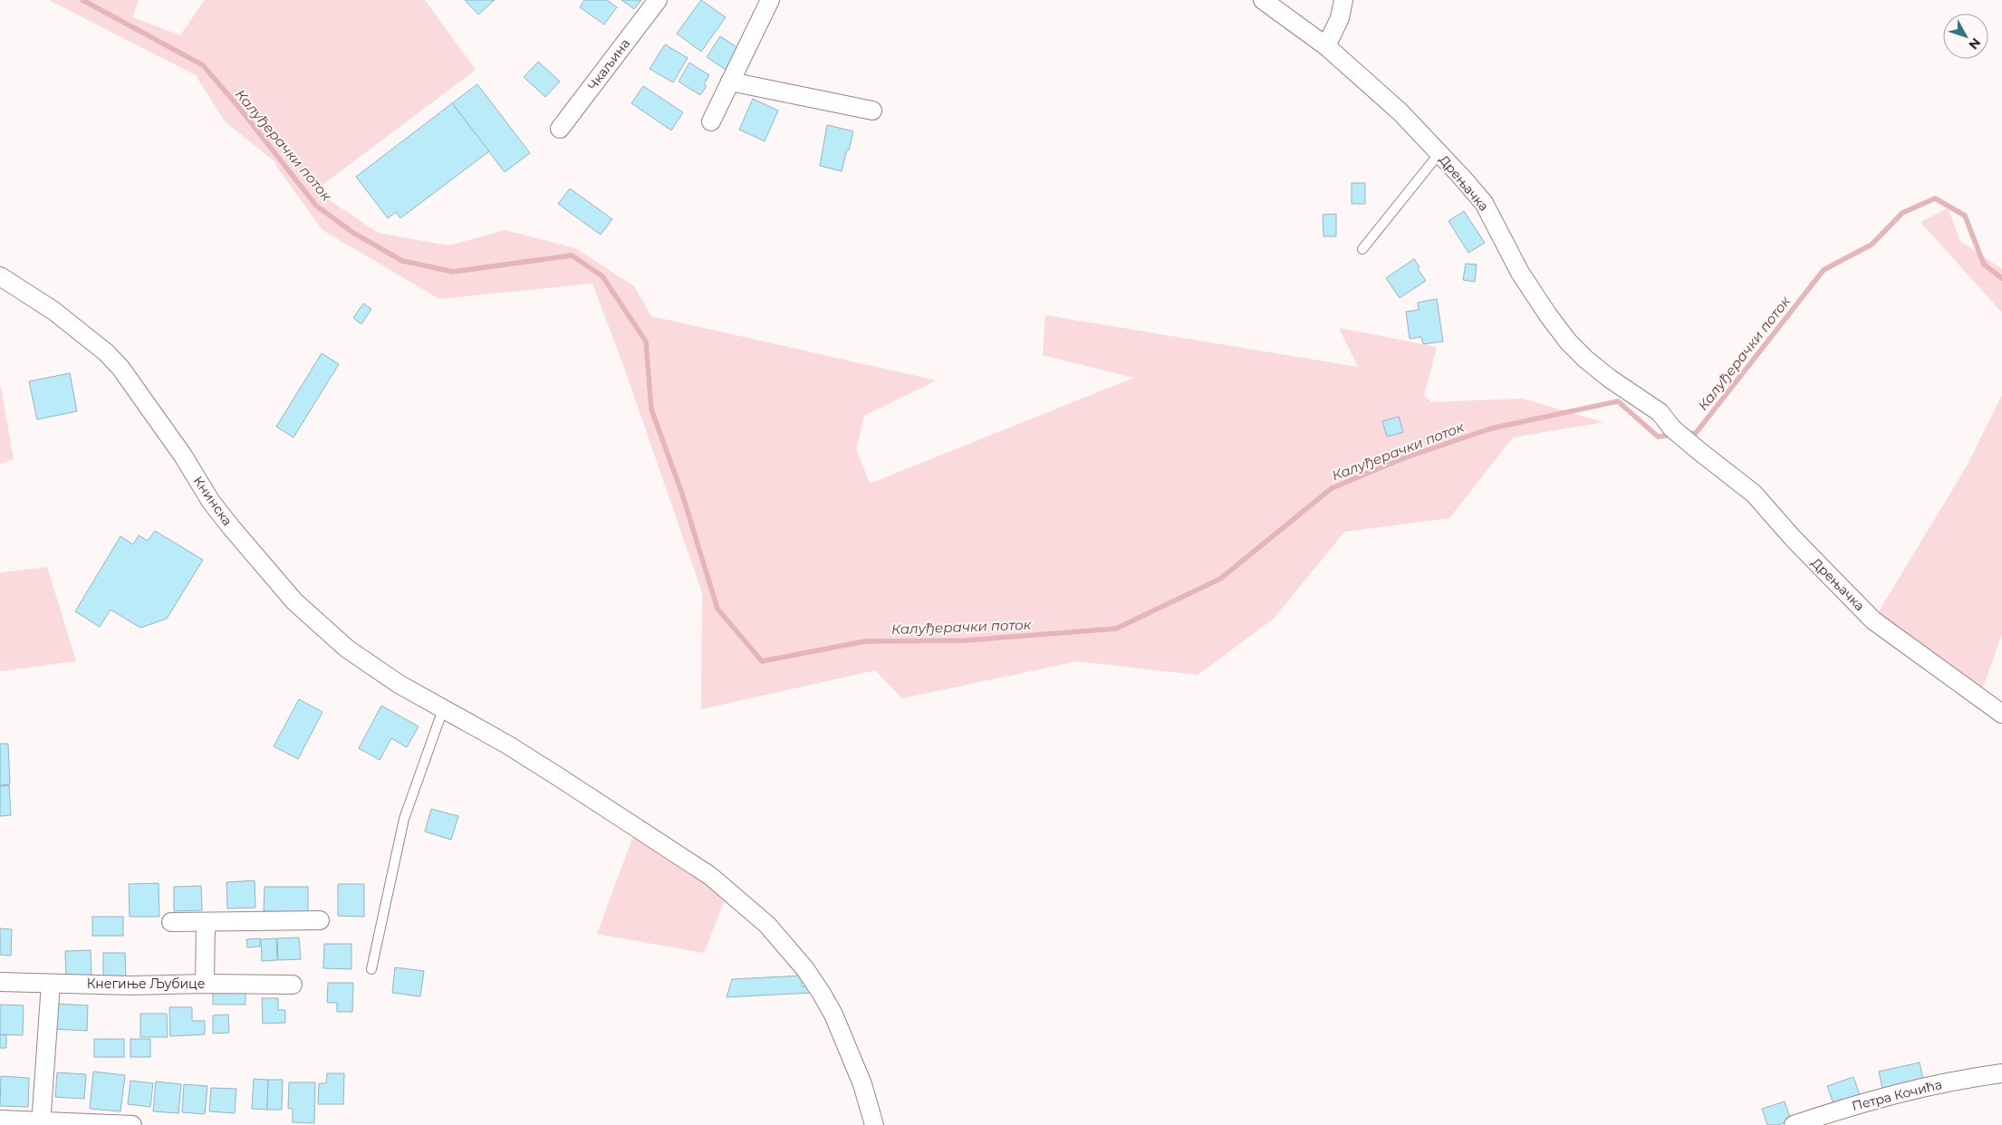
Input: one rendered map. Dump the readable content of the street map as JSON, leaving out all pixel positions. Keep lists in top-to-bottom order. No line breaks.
{"streets":{"street":["Чкаљина","Дрењачка","Книнска","Кнегиње Љубице","Петра Кочића"]},"water":["Калуђерачки поток"],"north":"bottom right"}
